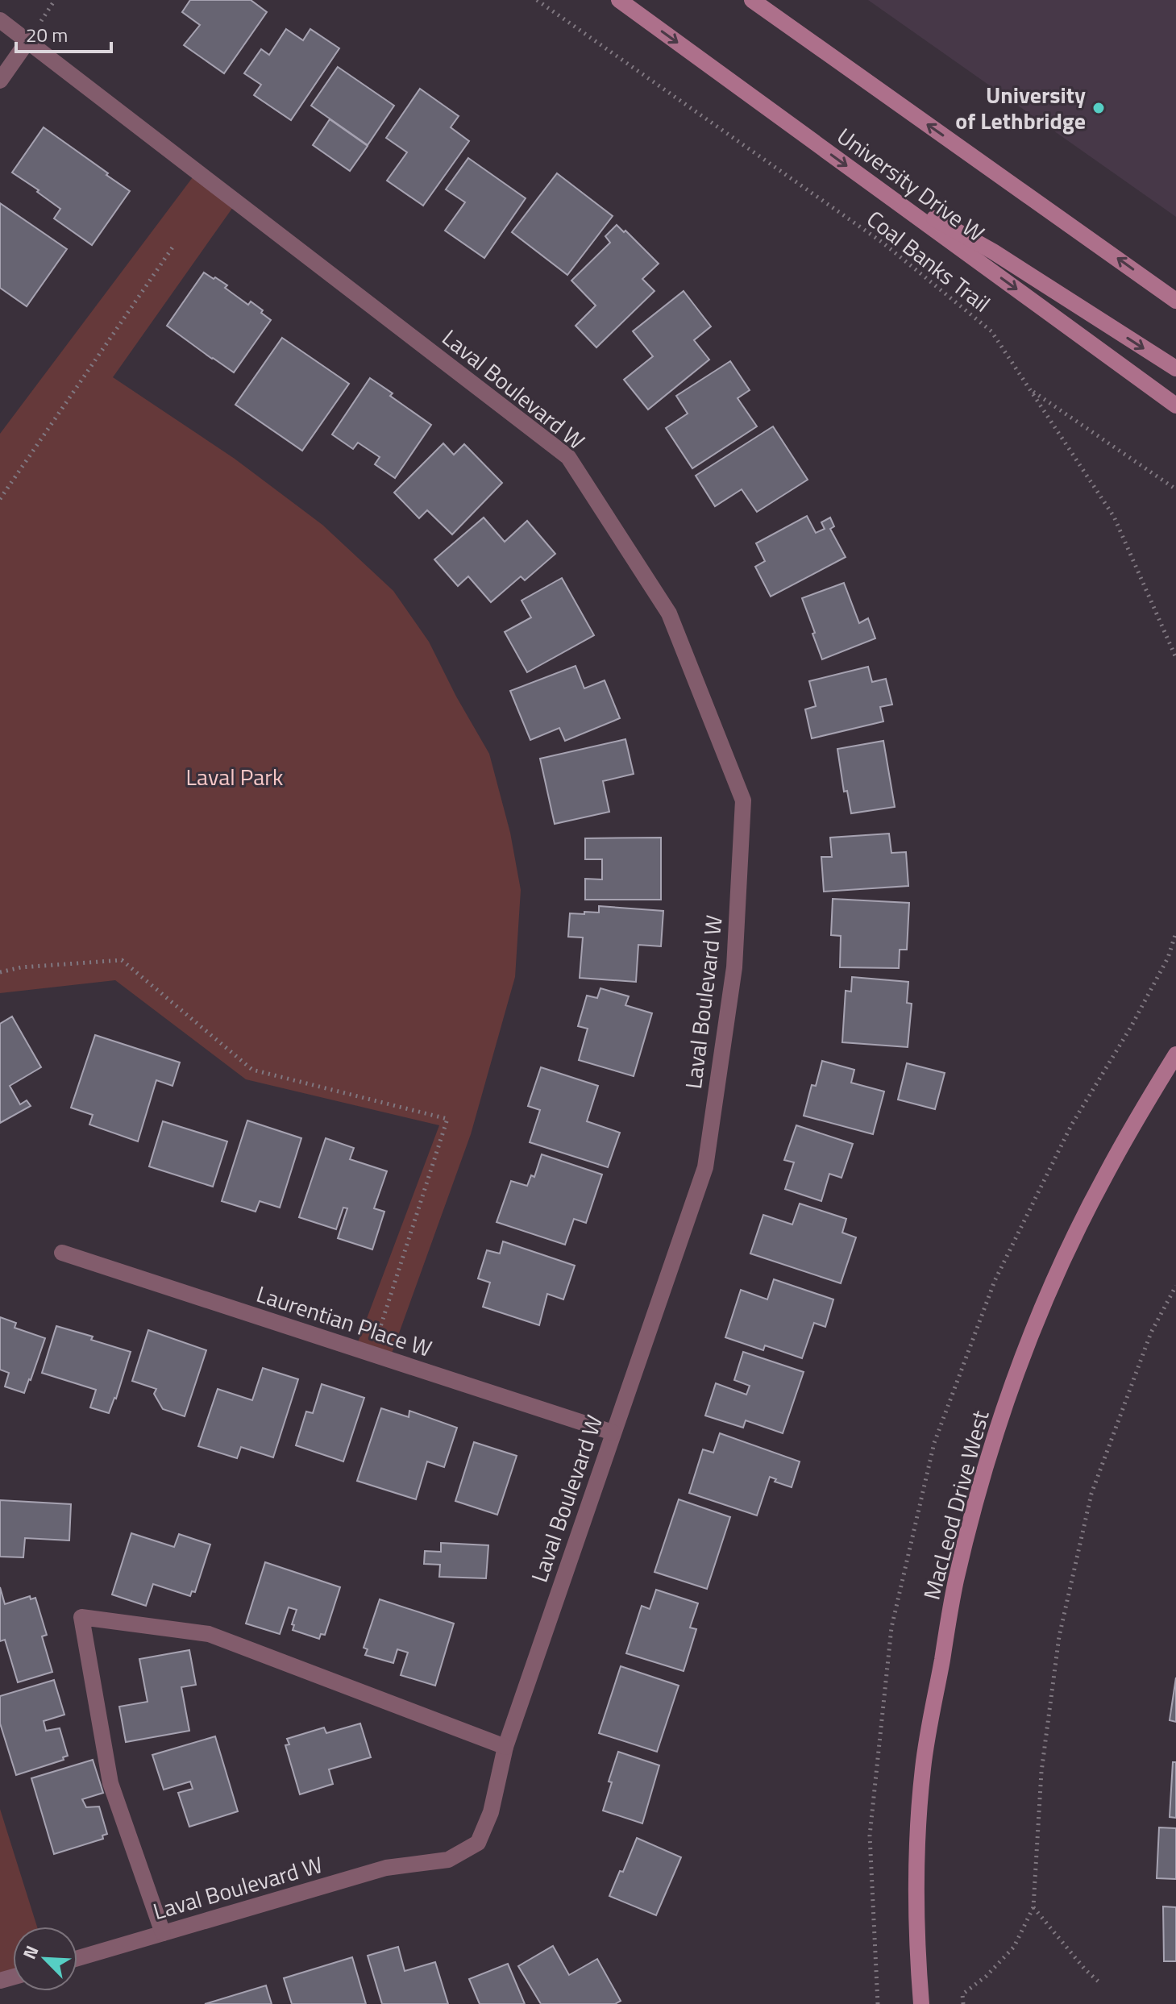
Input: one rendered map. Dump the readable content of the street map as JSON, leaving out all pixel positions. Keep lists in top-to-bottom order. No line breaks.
{"streets":{"main road":["University Drive W","MacLeod Drive West"],"street":["Laval Boulevard W","Laurentian Place W"],"path":["Coal Banks Trail"]},"crossings":[["Laval Boulevard W","Laurentian Place W"]],"parks":["Laval Park"],"places":["University of Lethbridge"],"scale_bar":"20 m","north":"top left"}
